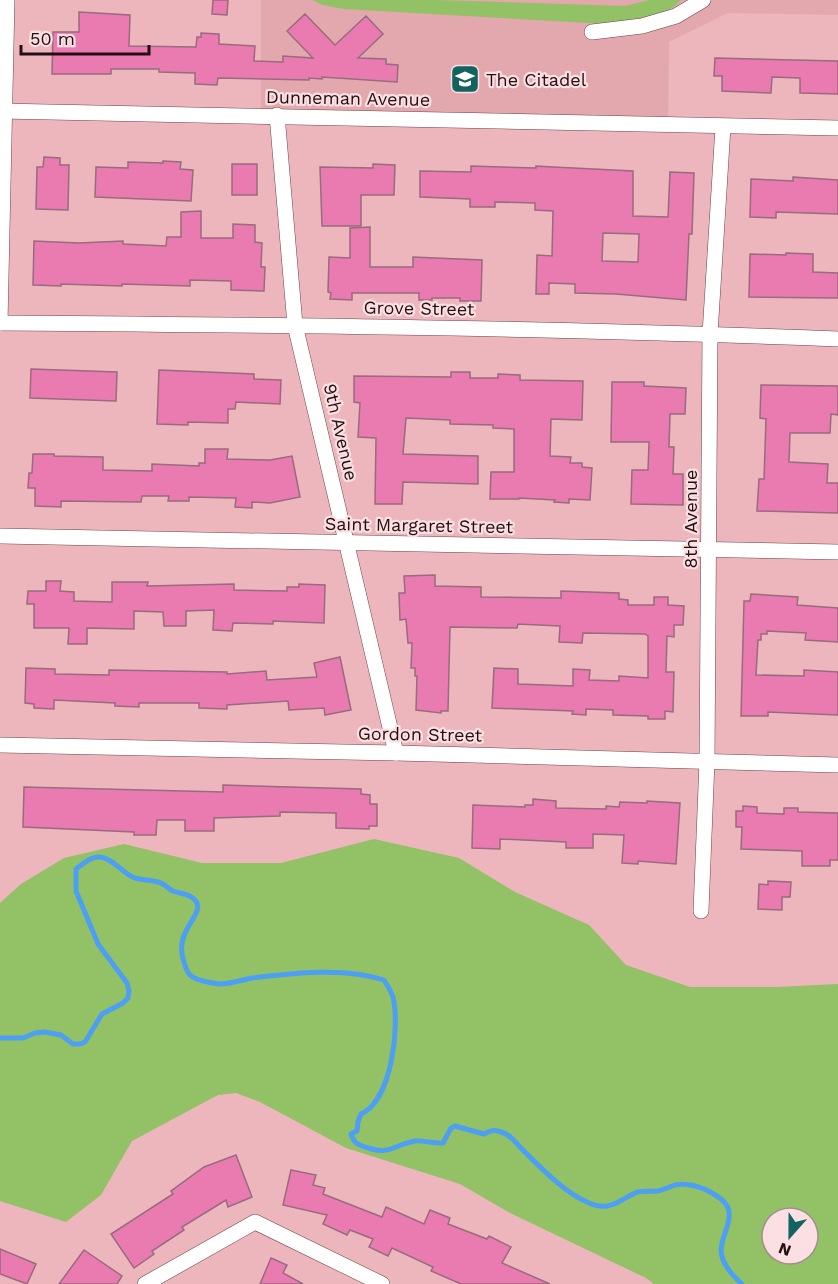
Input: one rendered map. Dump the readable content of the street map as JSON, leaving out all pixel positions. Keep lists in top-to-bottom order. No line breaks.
{"streets":{"street":["Dunneman Avenue","Grove Street","9th Avenue","8th Avenue","Saint Margaret Street","Gordon Street"]},"crossings":[["Dunneman Avenue","9th Avenue"],["Dunneman Avenue","8th Avenue"],["Grove Street","9th Avenue"],["Grove Street","8th Avenue"],["9th Avenue","Saint Margaret Street"],["9th Avenue","Gordon Street"],["8th Avenue","Saint Margaret Street"],["8th Avenue","Gordon Street"]],"places":{"school or university":["The Citadel"]},"scale_bar":"50 m","north":"bottom"}
